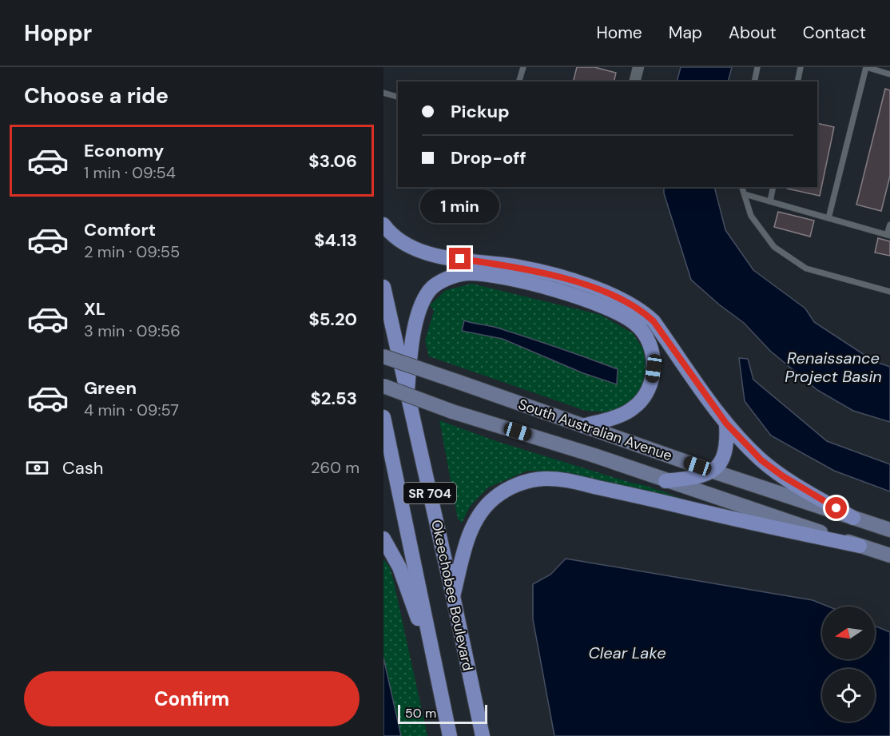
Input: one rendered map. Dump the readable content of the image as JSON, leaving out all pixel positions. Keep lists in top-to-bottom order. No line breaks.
{"streets":{"main road":["South Australian Avenue","SR 704","Okeechobee Boulevard"]},"water":["Renaissance Project Basin","Clear Lake"],"scale_bar":"50 m","north":"left","page":{"header":"Hoppr","nav":["Home","Map","About","Contact"],"heading":"Choose a ride","banner":["Pickup","Drop-off"],"list":[{"name":"Economy","note":"1 min · 09:54","value":"$3.06"},{"name":"Comfort","note":"2 min · 09:55","value":"$4.13"},{"name":"XL","note":"3 min · 09:56","value":"$5.20"},{"name":"Green","note":"4 min · 09:57","value":"$2.53"}],"bubble":"1 min","pay":["Cash","260 m"],"buttons":"Confirm","scale":"50 m"}}
